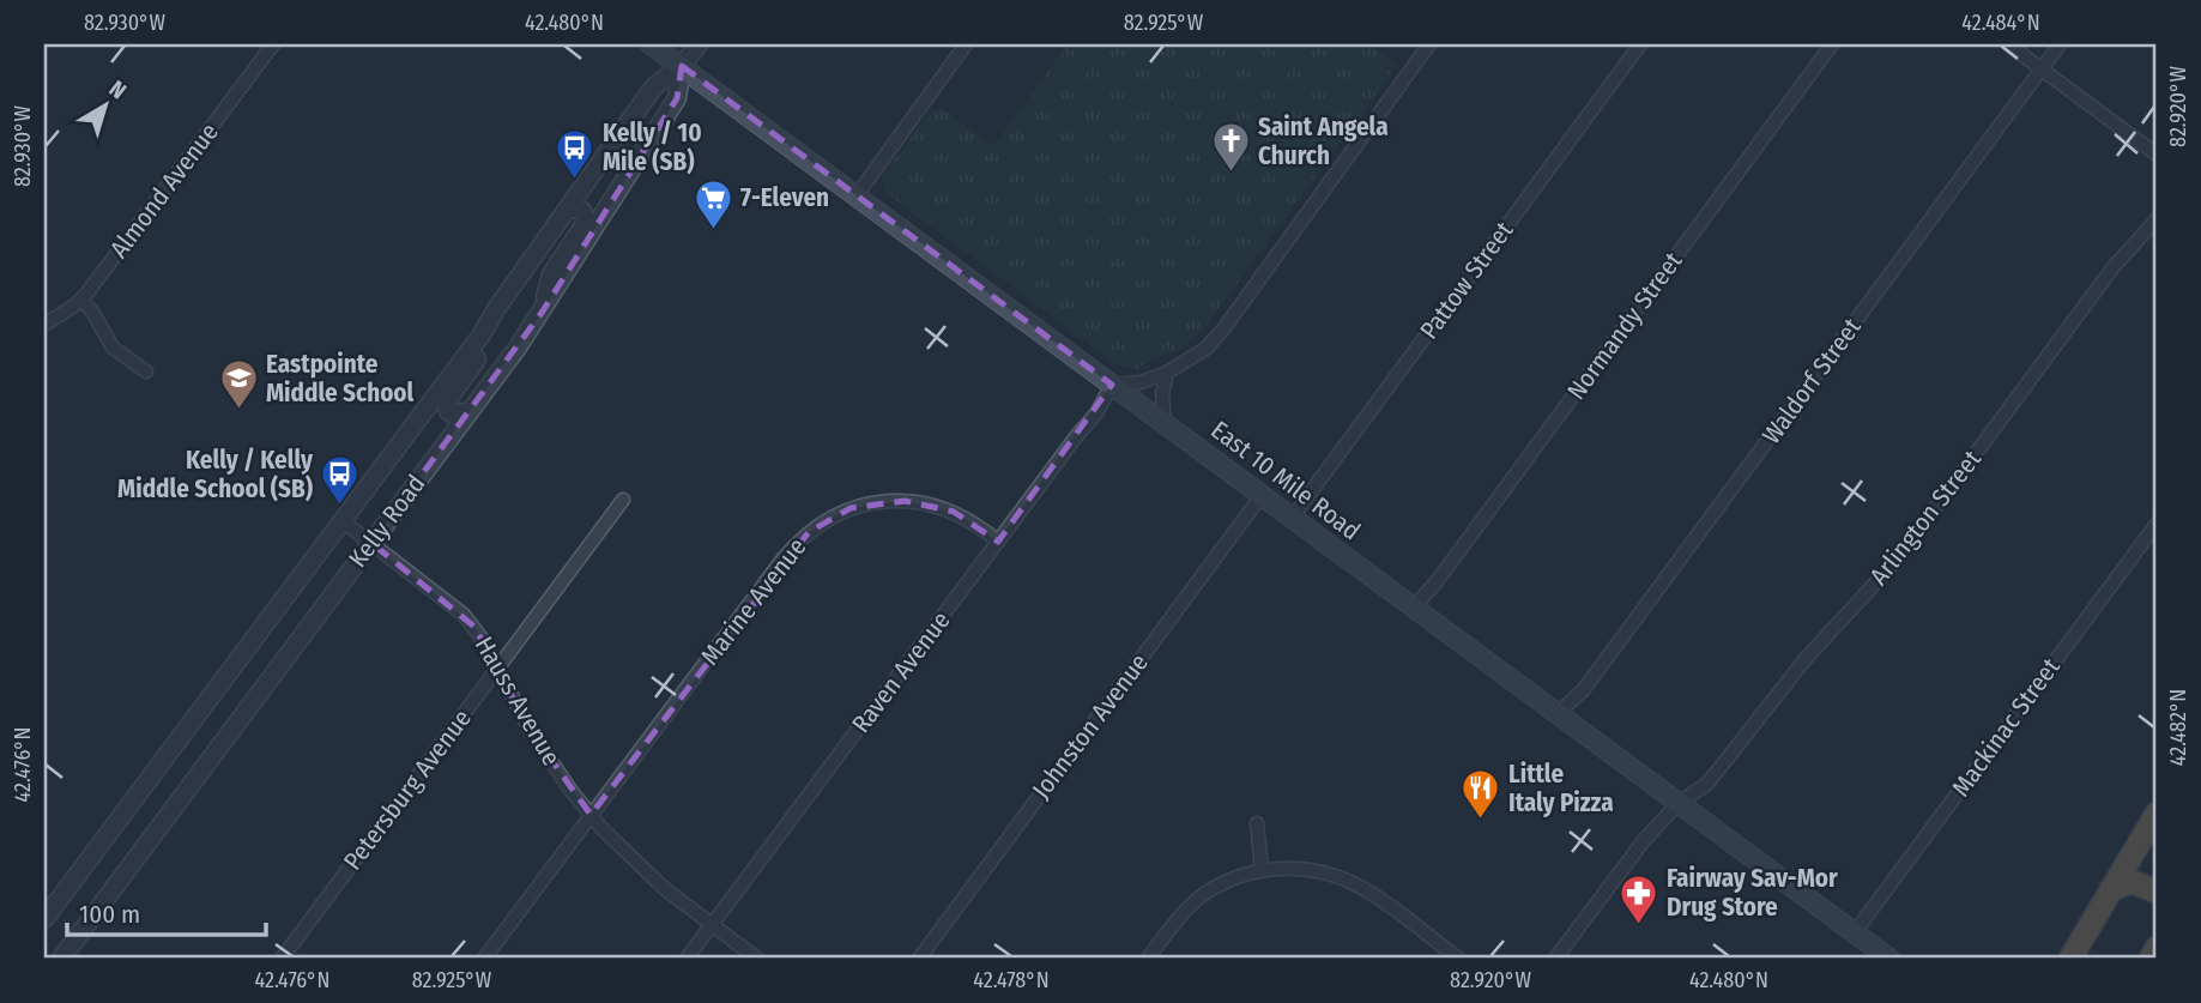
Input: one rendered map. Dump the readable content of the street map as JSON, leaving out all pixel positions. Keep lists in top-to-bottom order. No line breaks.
{"streets":{"main road":["East 10 Mile Road"],"street":["Almond Avenue","Pattow Street","Normandy Street","Waldorf Street","Arlington Street","Kelly Road","Marine Avenue","Raven Avenue","Hauss Avenue","Johnston Avenue","Mackinac Street","Petersburg Avenue"]},"crossings":[["Pattow Street","East 10 Mile Road"],["Normandy Street","East 10 Mile Road"],["Waldorf Street","East 10 Mile Road"],["East 10 Mile Road","Arlington Street"],["East 10 Mile Road","Kelly Road"],["East 10 Mile Road","Raven Avenue"],["East 10 Mile Road","Johnston Avenue"],["East 10 Mile Road","Mackinac Street"],["Kelly Road","Hauss Avenue"],["Marine Avenue","Raven Avenue"],["Marine Avenue","Hauss Avenue"],["Raven Avenue","Hauss Avenue"],["Hauss Avenue","Petersburg Avenue"]],"places":{"church":["Saint Angela Church"],"bus stop":["Kelly / 10 Mile (SB)","Kelly / Kelly Middle School (SB)"],"supermarket":["7-Eleven"],"school or university":["Eastpointe Middle School"],"restaurant":["Little Italy Pizza"],"pharmacy":["Fairway Sav-Mor Drug Store"]},"scale_bar":"100 m","north":"top right","coordinates":["82.930°W","42.480°N","82.925°W","42.484°N","82.920°W","42.482°N","42.476°N","42.478°N"]}
